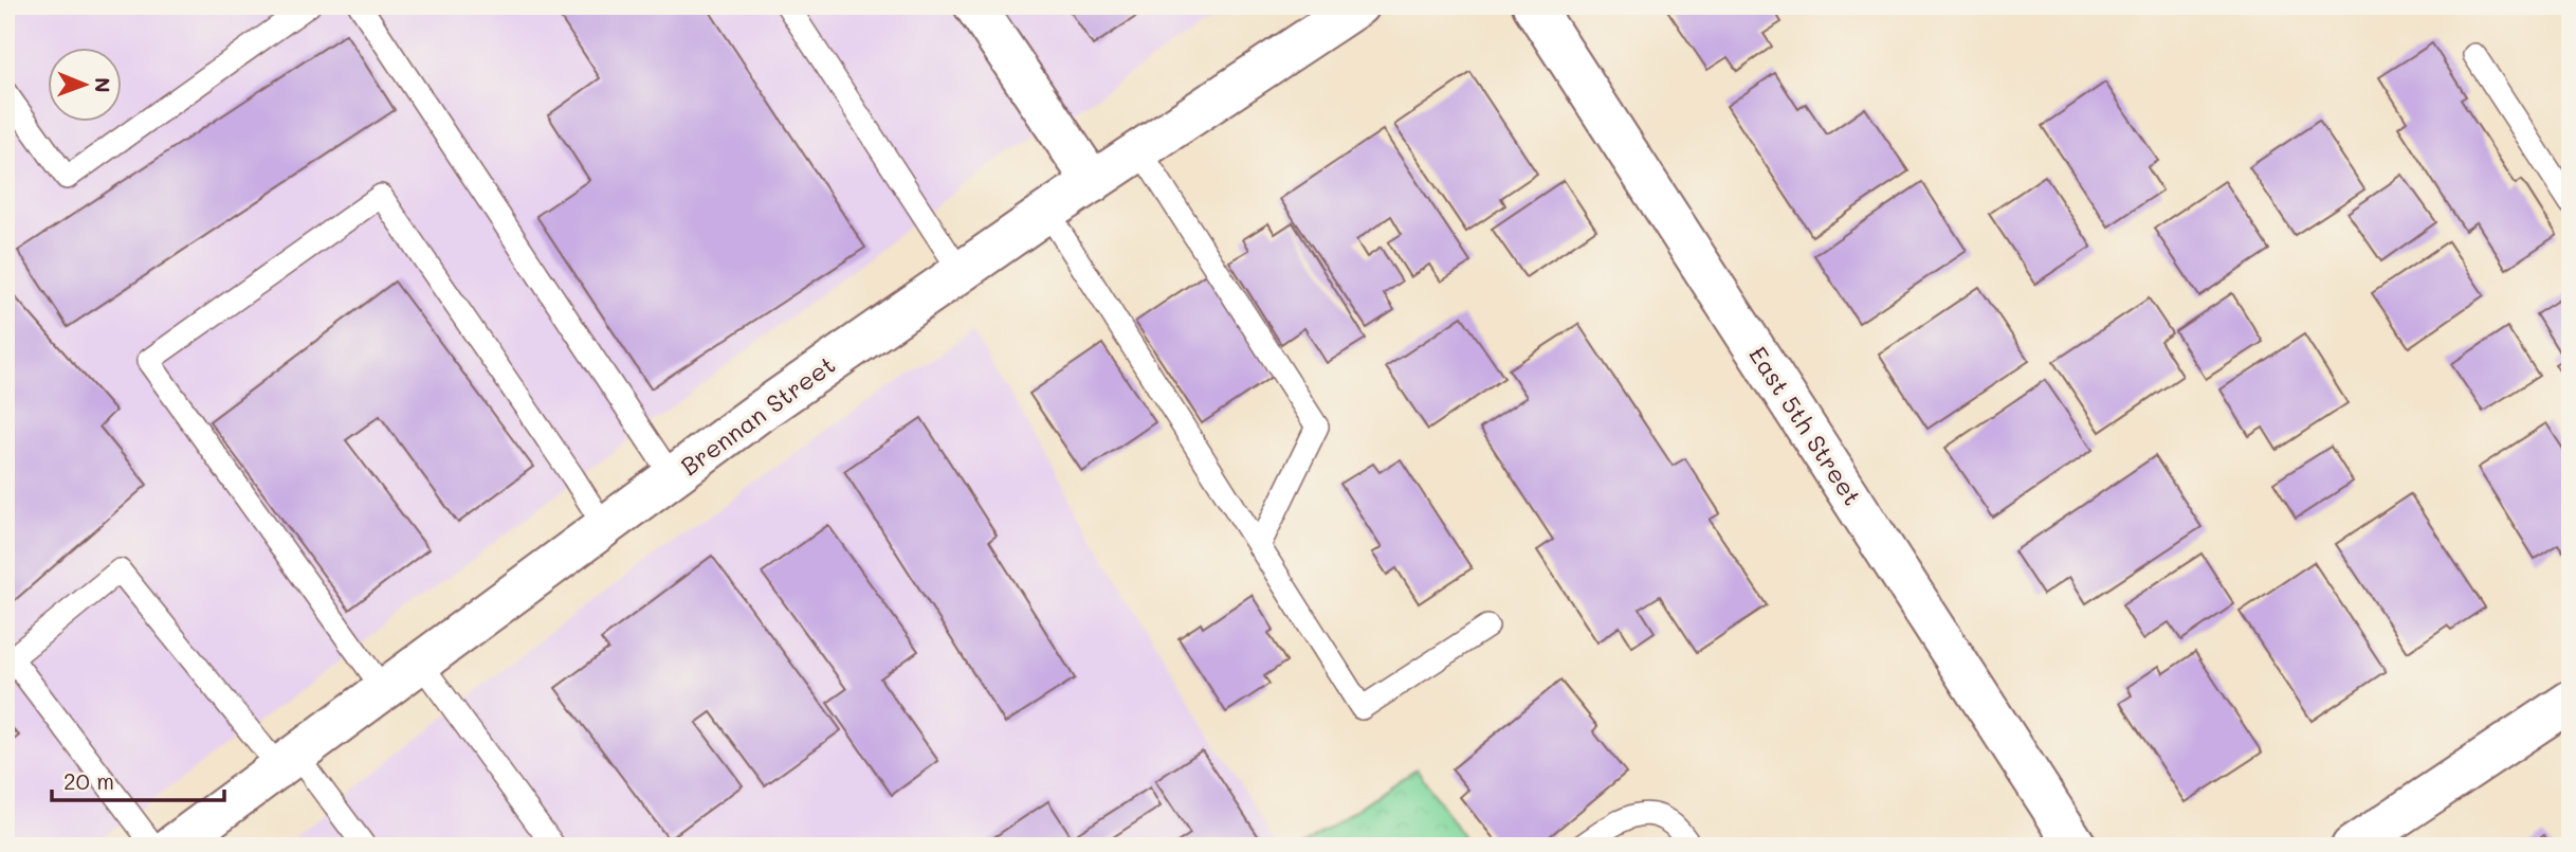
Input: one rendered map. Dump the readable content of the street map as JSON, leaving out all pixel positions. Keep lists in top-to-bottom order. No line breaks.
{"streets":{"street":["Brennan Street","East 5th Street"]},"scale_bar":"20 m","north":"right"}
